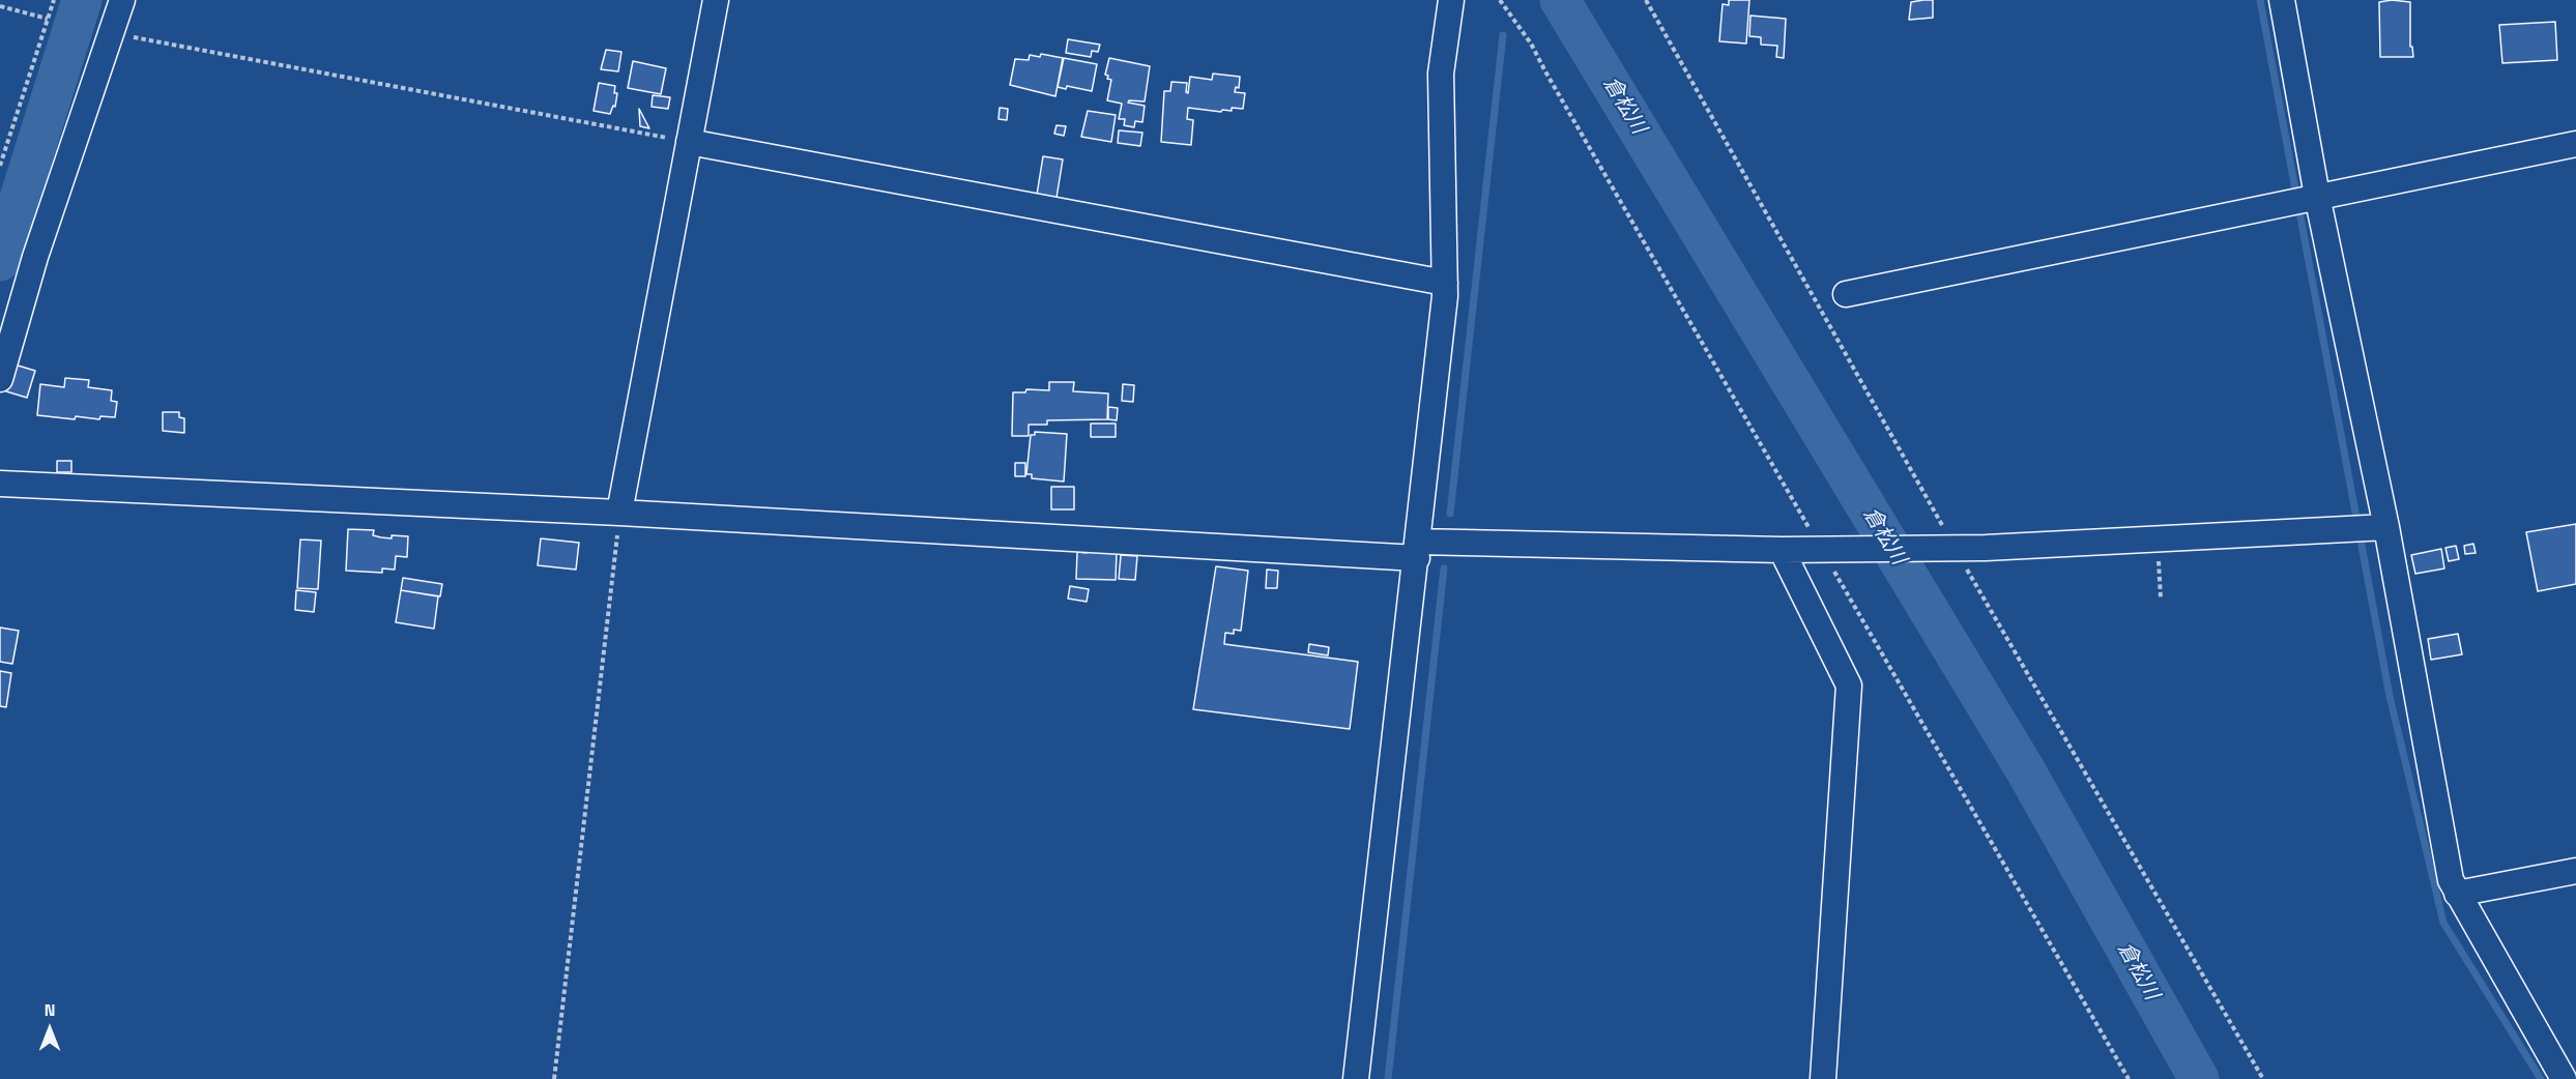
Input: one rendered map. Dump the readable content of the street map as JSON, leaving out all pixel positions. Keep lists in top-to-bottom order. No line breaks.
{"water":["倉松川"],"north":"top"}
